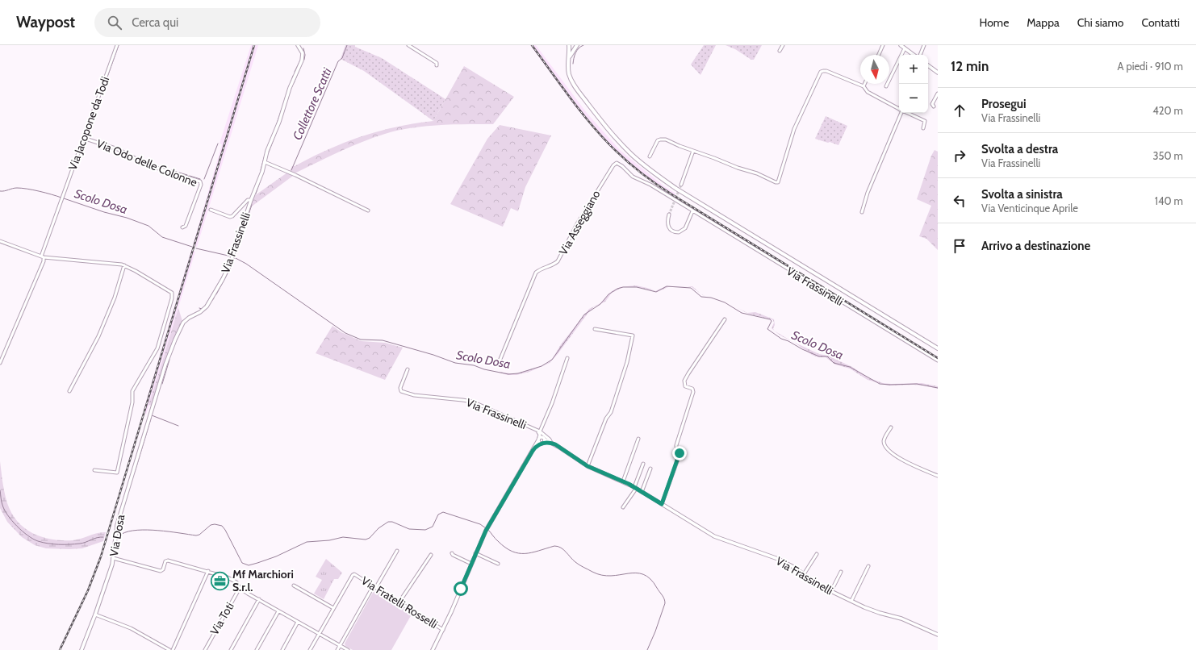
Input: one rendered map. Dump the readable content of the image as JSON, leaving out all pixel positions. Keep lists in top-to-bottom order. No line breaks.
{"streets":{"street":["Via Jacopone da Todi","Via Odo delle Colonne","Via Asseggiano","Via Frassinelli","Via Dosa","Via Fratelli Rosselli","Via Toti"]},"crossings":[["Via Jacopone da Todi","Via Odo delle Colonne"],["Via Asseggiano","Via Frassinelli"],["Via Frassinelli","Via Dosa"]],"water":["Collettore Scatti","Scolo Dosa"],"places":{"office":["Mf Marchiori S.r.l."]},"north":"bottom","page":{"header":"Waypost","search":"Cerca qui","nav":["Home","Mappa","Chi siamo","Contatti"],"heading":["12 min","A piedi · 910 m"],"map_buttons":["+","−"],"list":[["Prosegui","Via Frassinelli","420 m"],["Svolta a destra","Via Frassinelli","350 m"],["Svolta a sinistra","Via Venticinque Aprile","140 m"],"Arrivo a destinazione"]}}
